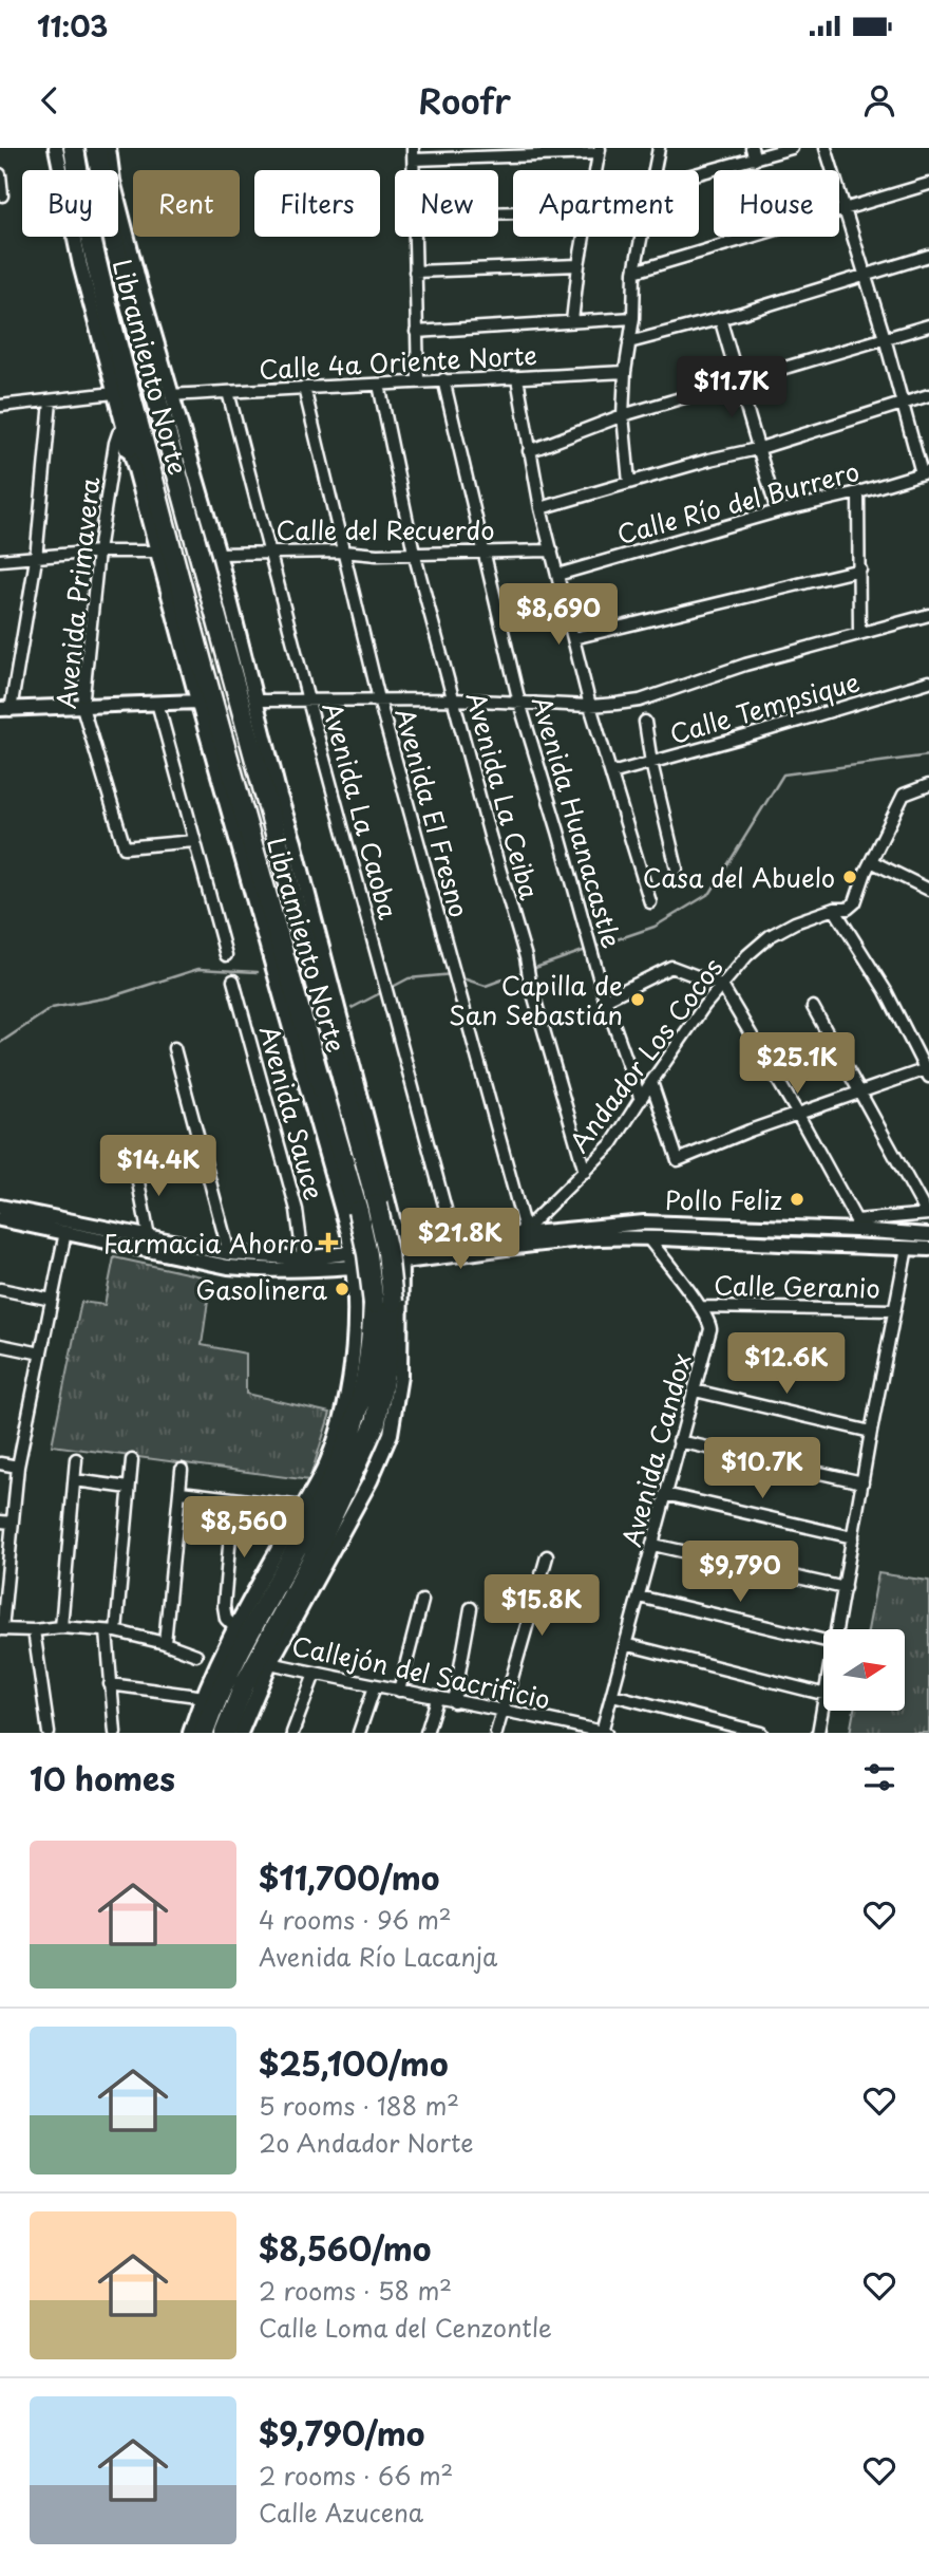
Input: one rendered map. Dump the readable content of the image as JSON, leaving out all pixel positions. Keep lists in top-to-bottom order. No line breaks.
{"streets":{"highway":["Libramiento Norte"],"street":["Calle 4a Oriente Norte","Calle Río del Burrero","Calle del Recuerdo","Avenida Primavera","Calle Tempsique","Avenida La Ceiba","Avenida La Caoba","Avenida El Fresno","Avenida Huanacastle","Andador Los Cocos","Avenida Sauce","Calle Geranio","Avenida Candox","Callejón del Sacrificio"]},"crossings":[["Calle 4a Oriente Norte","Avenida La Ceiba"],["Calle 4a Oriente Norte","Avenida La Caoba"],["Calle 4a Oriente Norte","Avenida El Fresno"],["Calle 4a Oriente Norte","Avenida Huanacastle"],["Libramiento Norte","Avenida Primavera"],["Calle del Recuerdo","Avenida La Ceiba"],["Calle del Recuerdo","Avenida La Caoba"],["Calle del Recuerdo","Avenida El Fresno"],["Calle del Recuerdo","Avenida Huanacastle"],["Avenida La Ceiba","Andador Los Cocos"],["Avenida El Fresno","Andador Los Cocos"],["Avenida Huanacastle","Andador Los Cocos"],["Calle Geranio","Avenida Candox"],["Avenida Candox","Callejón del Sacrificio"]],"places":{"other":["Casa del Abuelo","Capilla de San Sebastián","Pollo Feliz","Gasolinera"],"health":["Farmacia Ahorro"]},"north":"right","page":{"status":"11:03","header":"Roofr","chip":["Buy","Rent","Filters","New","Apartment","House"],"price":["$11.7K","$8,690","$25.1K","$14.4K","$21.8K","$12.6K","$10.7K","$8,560","$9,790","$15.8K"],"heading":"10 homes","list":[{"name":"$11,700/mo","note":"4 rooms · 96 m² · Avenida Río Lacanja"},{"name":"$25,100/mo","note":"5 rooms · 188 m² · 2o Andador Norte"},{"name":"$8,560/mo","note":"2 rooms · 58 m² · Calle Loma del Cenzontle"},{"name":"$9,790/mo","note":"2 rooms · 66 m² · Calle Azucena"}]}}
